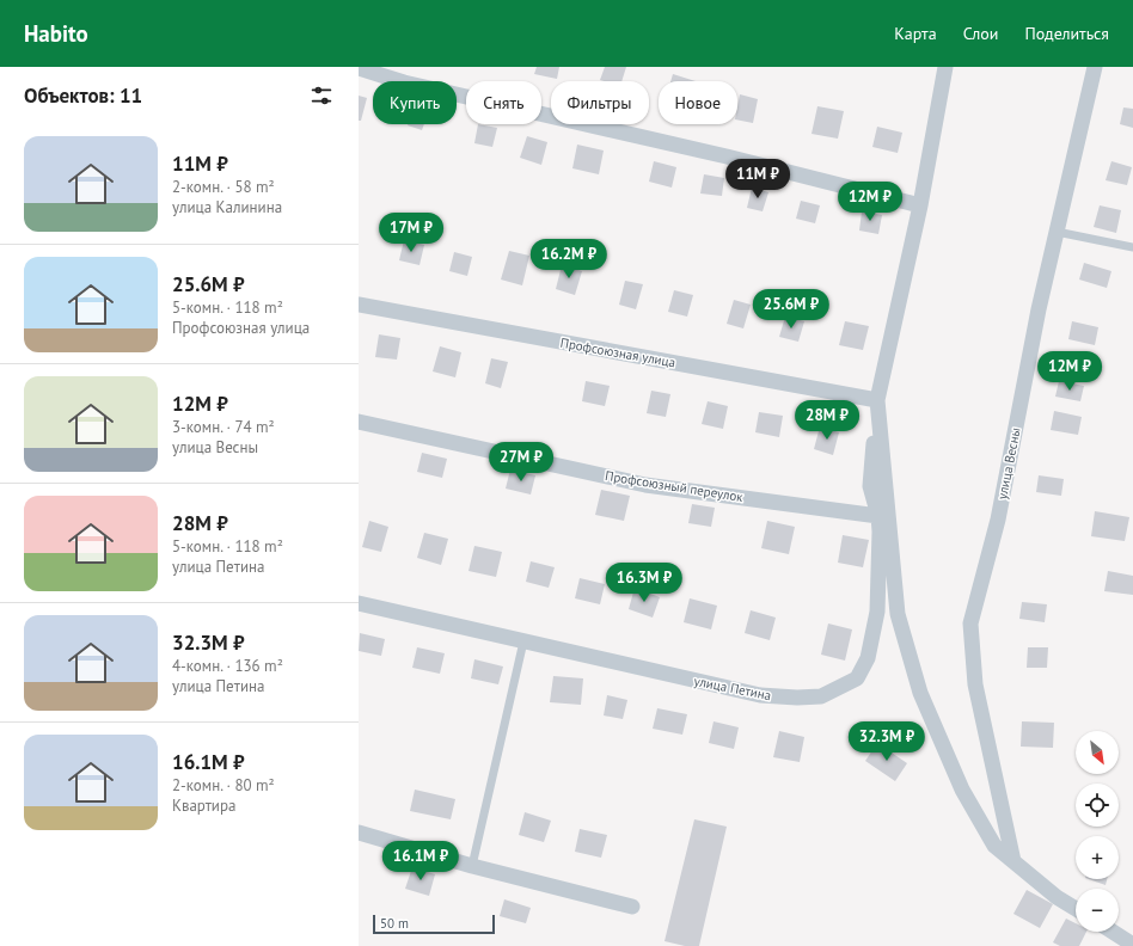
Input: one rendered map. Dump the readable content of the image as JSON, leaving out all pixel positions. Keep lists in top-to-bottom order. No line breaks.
{"streets":{"street":["Профсоюзная улица","улица Весны","Профсоюзный переулок","улица Петина"]},"crossings":[["Профсоюзная улица","улица Петина"],["Профсоюзный переулок","улица Петина"]],"scale_bar":"50 m","north":"bottom right","page":{"header":"Habito","nav":["Карта","Слои","Поделиться"],"heading":"Объектов: 11","chip":["Купить","Снять","Фильтры","Новое"],"list":[{"name":"11M ₽","note":"2-комн. · 58 m² · улица Калинина"},{"name":"25.6M ₽","note":"5-комн. · 118 m² · Профсоюзная улица"},{"name":"12M ₽","note":"3-комн. · 74 m² · улица Весны"},{"name":"28M ₽","note":"5-комн. · 118 m² · улица Петина"},{"name":"32.3M ₽","note":"4-комн. · 136 m² · улица Петина"},{"name":"16.1M ₽","note":"2-комн. · 80 m² · Квартира"}],"price":["11M ₽","12M ₽","17M ₽","16.2M ₽","25.6M ₽","12M ₽","28M ₽","27M ₽","16.3M ₽","32.3M ₽","16.1M ₽"],"map_buttons":["+","−"],"scale":"50 m"}}
